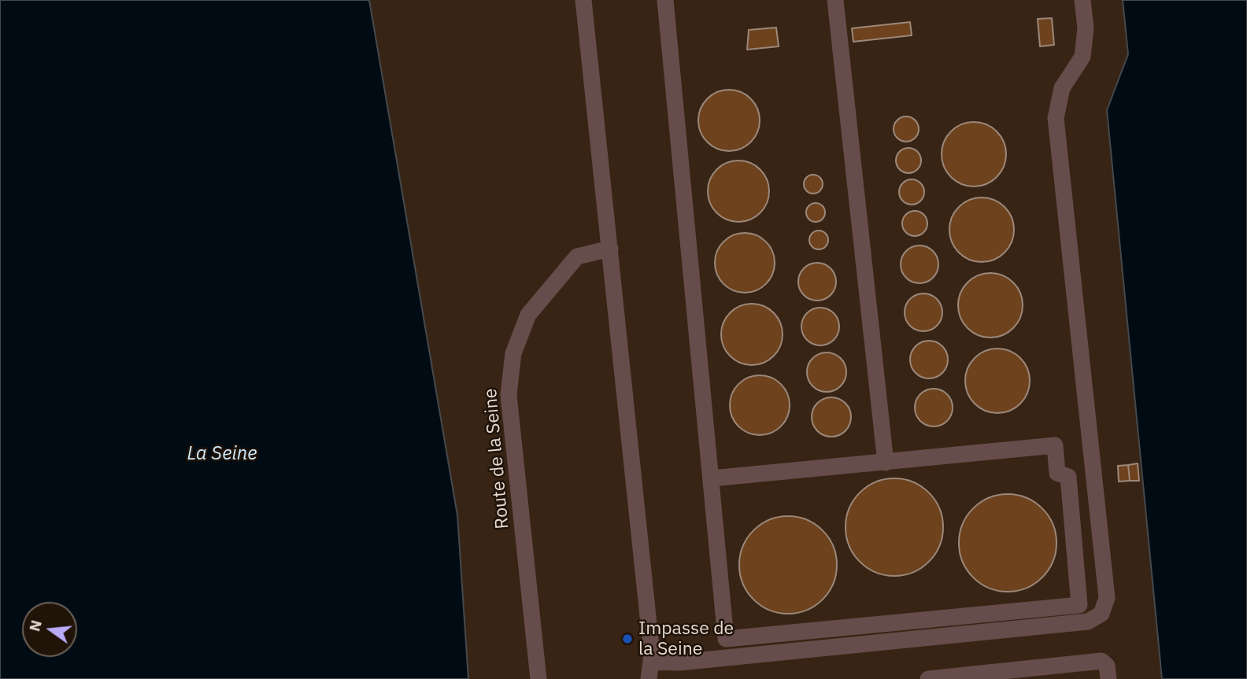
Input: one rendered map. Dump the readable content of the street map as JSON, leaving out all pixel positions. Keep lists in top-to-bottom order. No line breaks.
{"streets":{"lane":["Route de la Seine"]},"water":["La Seine"],"places":["Impasse de la Seine"],"north":"left"}
